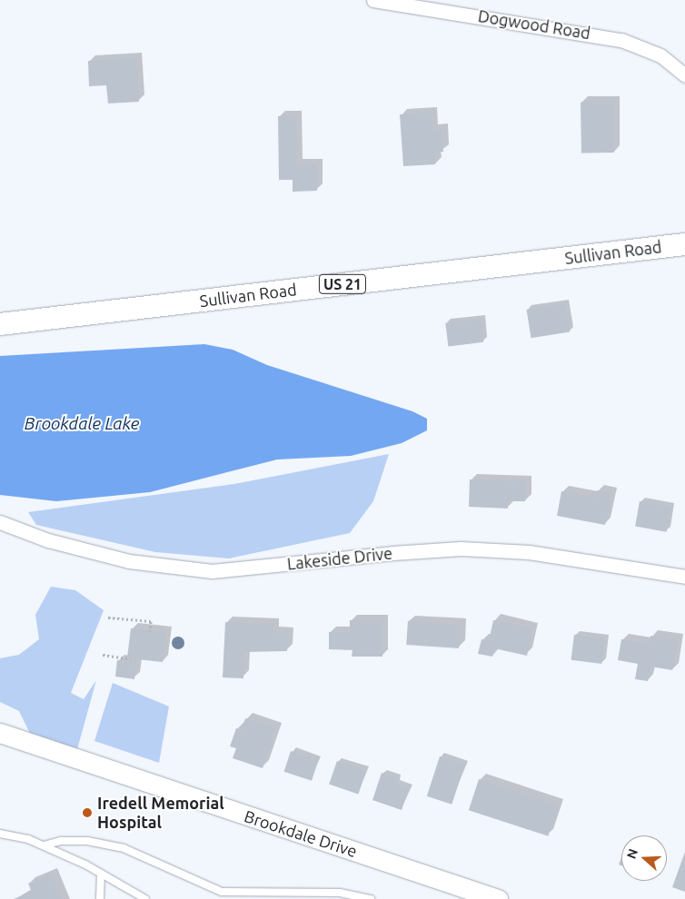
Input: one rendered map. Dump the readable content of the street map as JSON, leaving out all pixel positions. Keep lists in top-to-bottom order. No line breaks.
{"streets":{"main road":["Sullivan Road","US 21","Brookdale Drive"],"street":["Dogwood Road","Lakeside Drive"]},"water":["Brookdale Lake"],"places":["Iredell Memorial Hospital"],"north":"left"}
